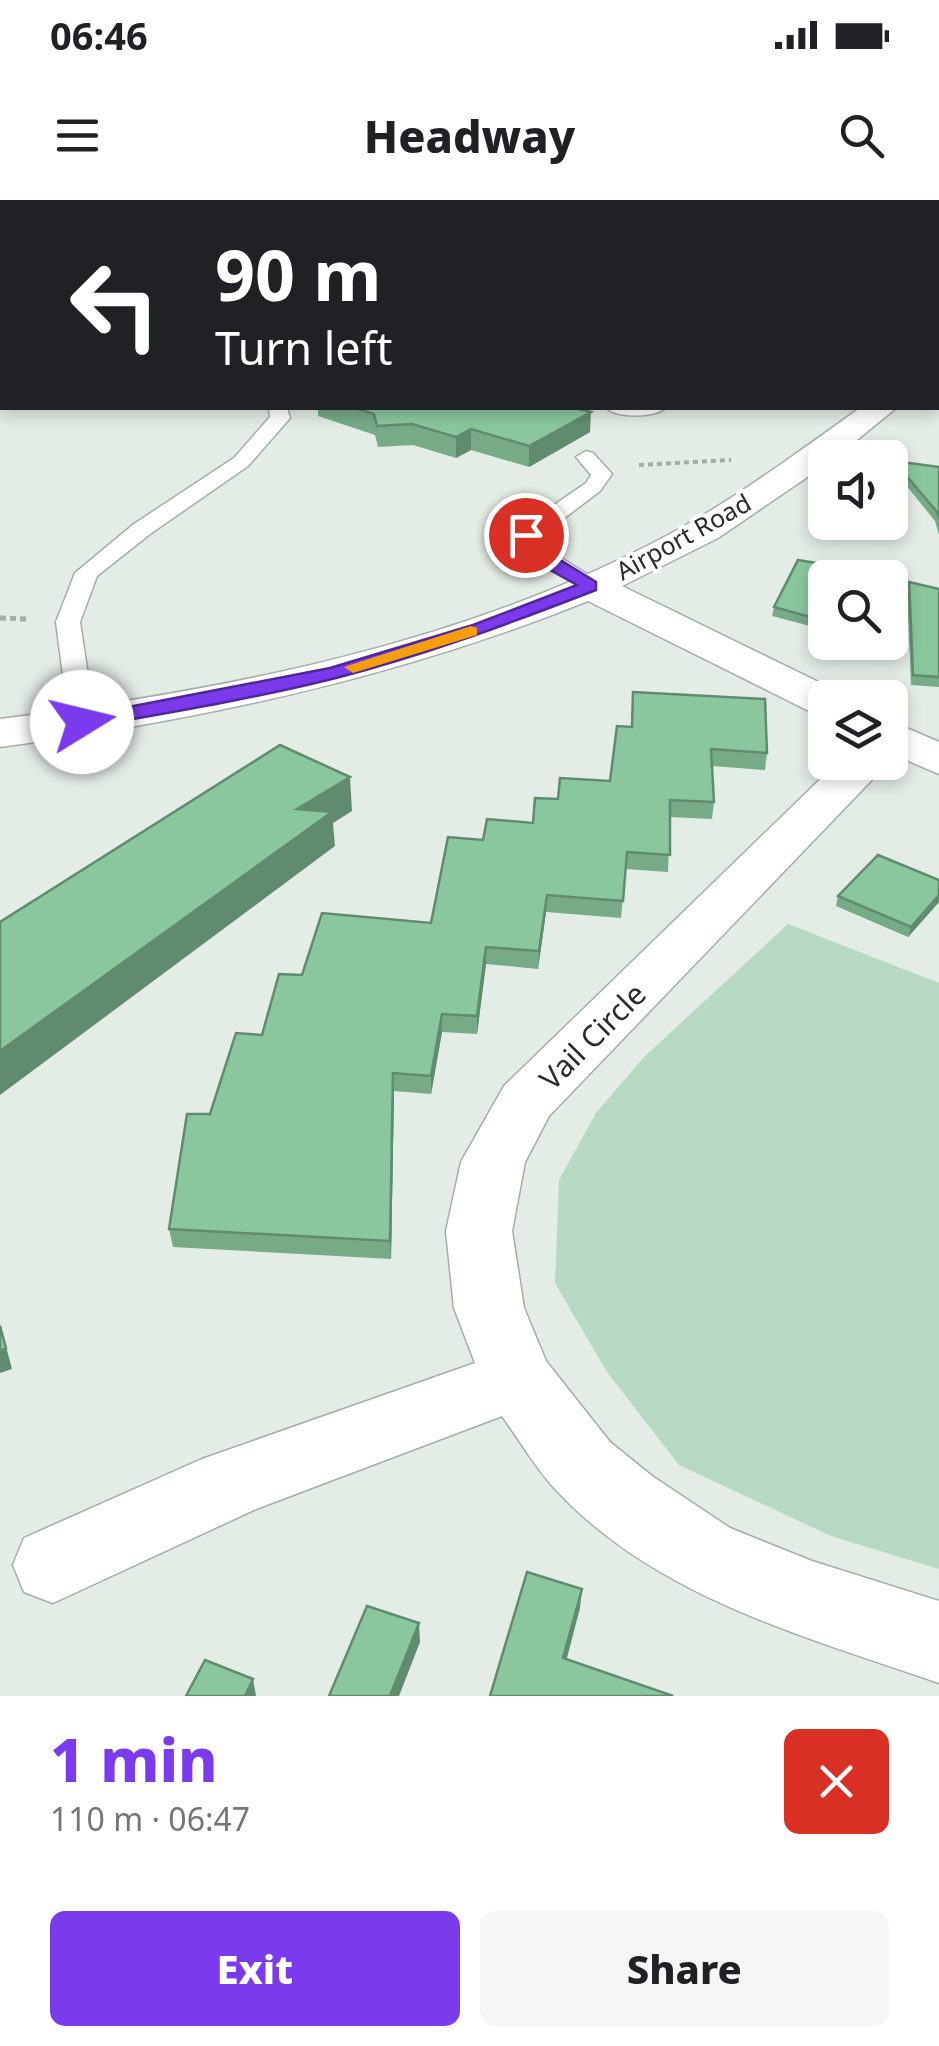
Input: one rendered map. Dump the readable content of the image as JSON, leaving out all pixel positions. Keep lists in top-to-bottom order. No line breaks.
{"streets":{"street":["Airport Road","Vail Circle"]},"page":{"status":"06:46","header":"Headway","turn":["90 m","Turn left"],"heading":["1 min","110 m · 06:47"],"buttons":["Exit","Share"]}}
